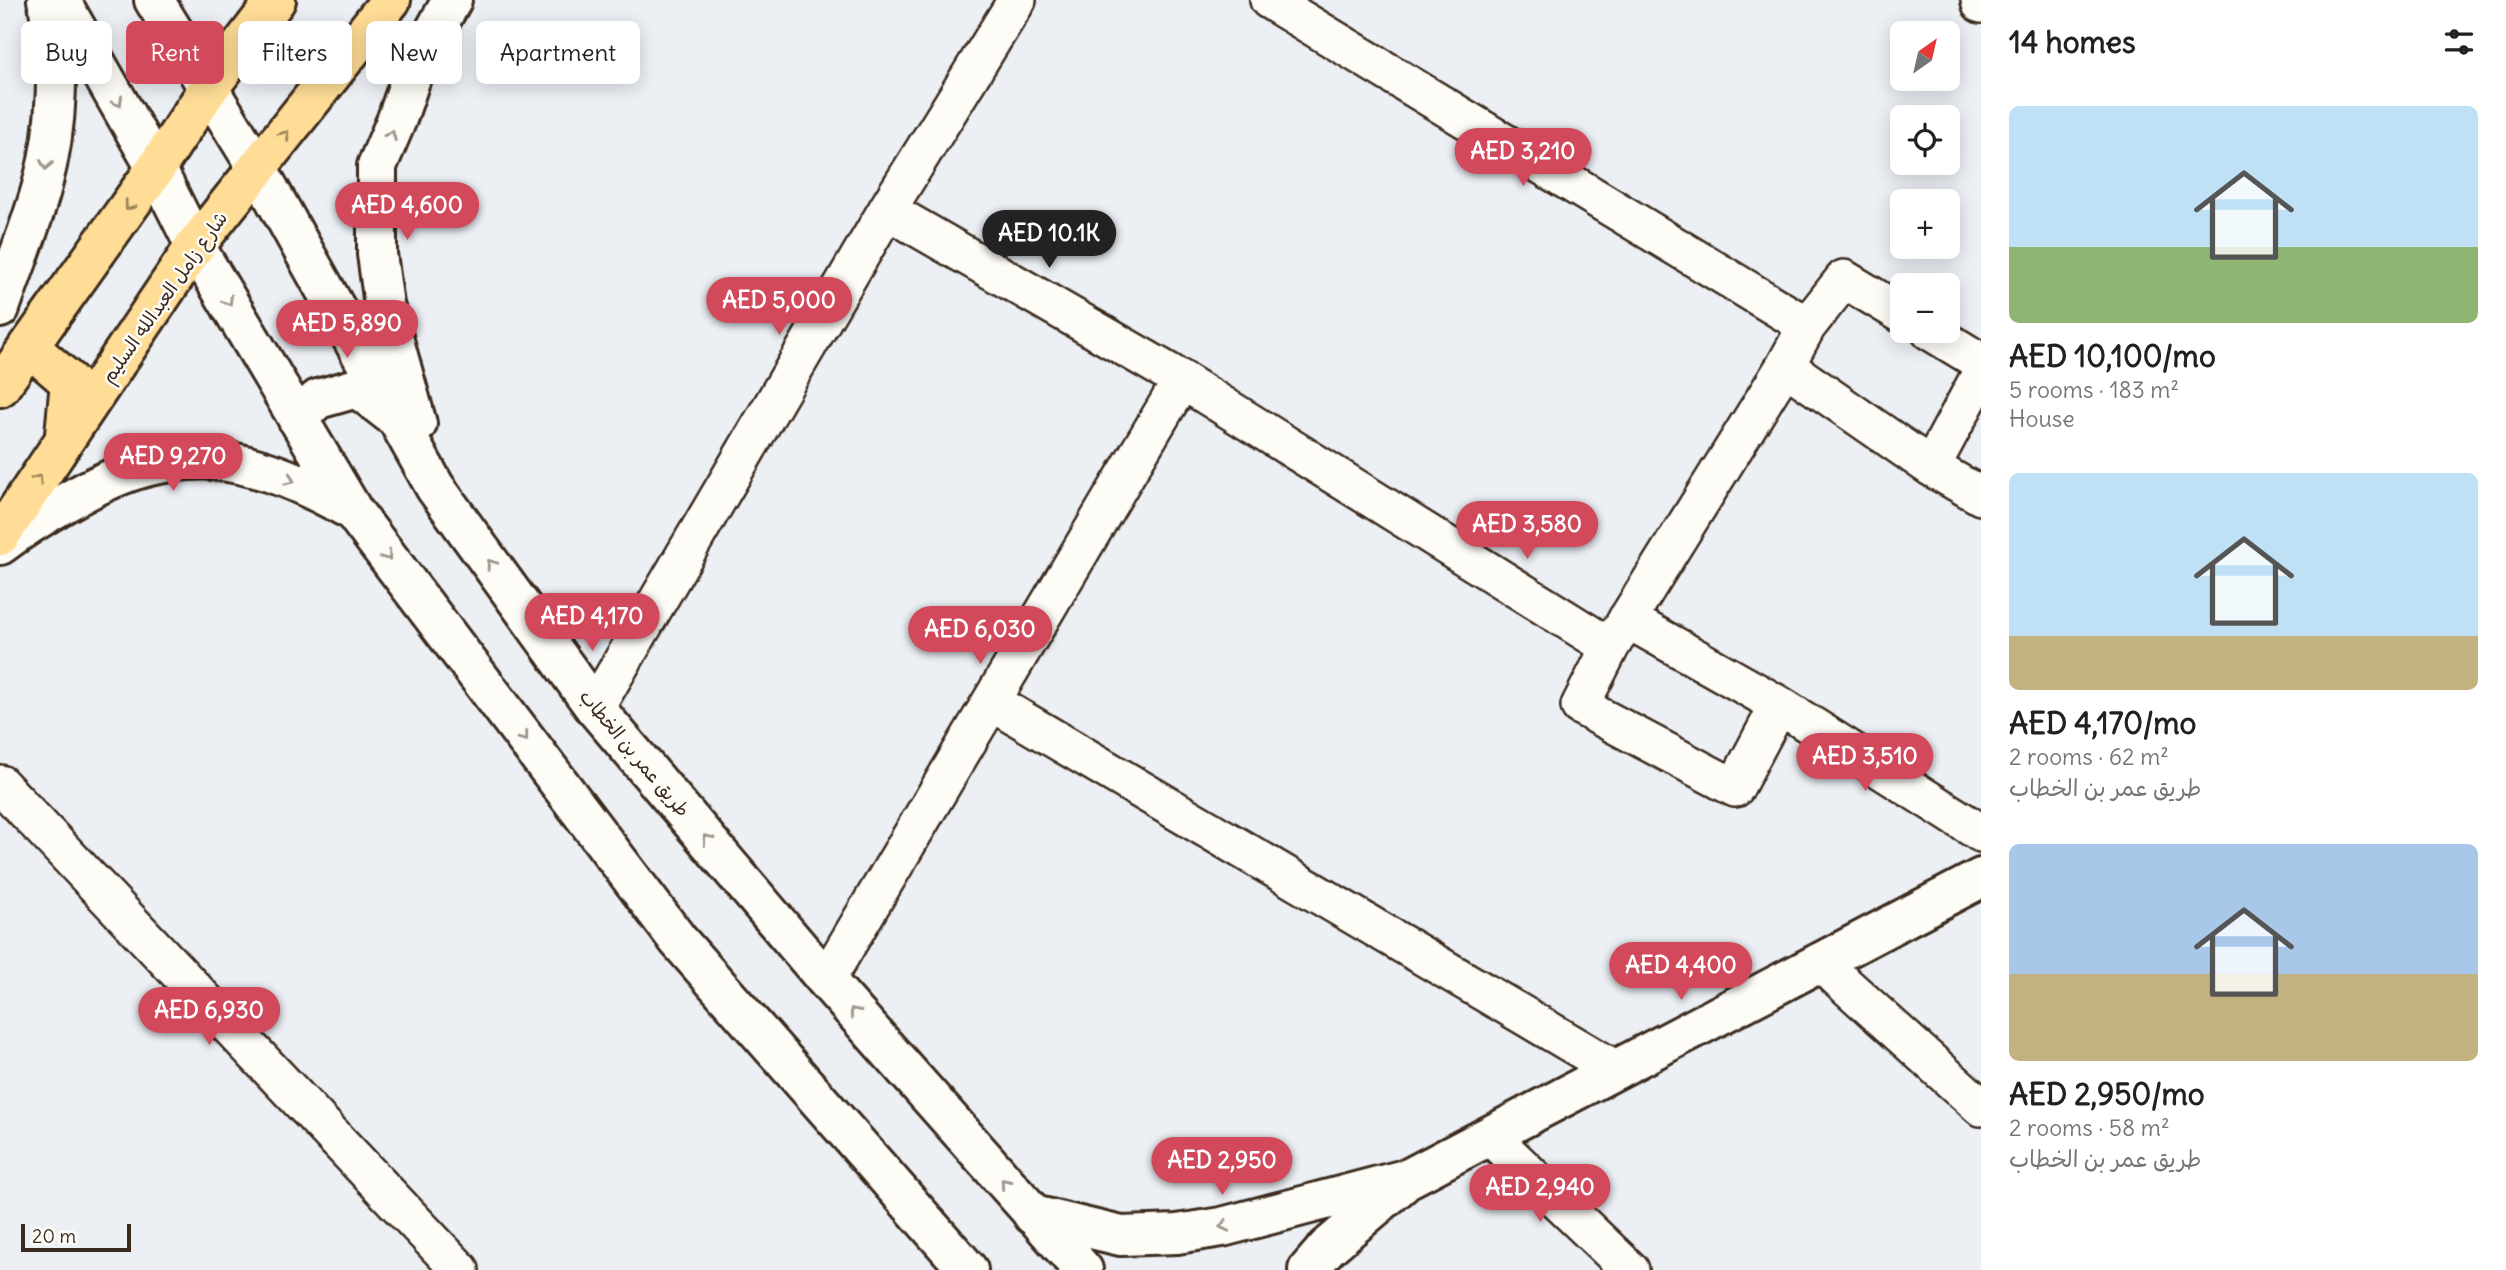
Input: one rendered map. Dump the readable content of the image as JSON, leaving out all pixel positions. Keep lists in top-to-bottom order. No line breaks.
{"streets":{"highway":["شارع زامل العبدالله السليم"],"main road":["طريق عمر بن الخطاب"]},"crossings":[["شارع زامل العبدالله السليم","طريق عمر بن الخطاب"]],"scale_bar":"20 m","north":"top right","page":{"heading":"14 homes","map_buttons":["+","−"],"chip":["Buy","Rent","Filters","New","Apartment"],"list":[{"name":"AED 10,100/mo","note":"5 rooms · 183 m² · House"},{"name":"AED 4,170/mo","note":"2 rooms · 62 m² · طريق عمر بن الخطاب"},{"name":"AED 2,950/mo","note":"2 rooms · 58 m² · طريق عمر بن الخطاب"}],"price":["AED 3,210","AED 4,600","AED 10.1K","AED 5,000","AED 5,890","AED 9,270","AED 3,580","AED 4,170","AED 6,030","AED 3,510","AED 4,400","AED 6,930","AED 2,950","AED 2,940"],"scale":"20 m"}}
